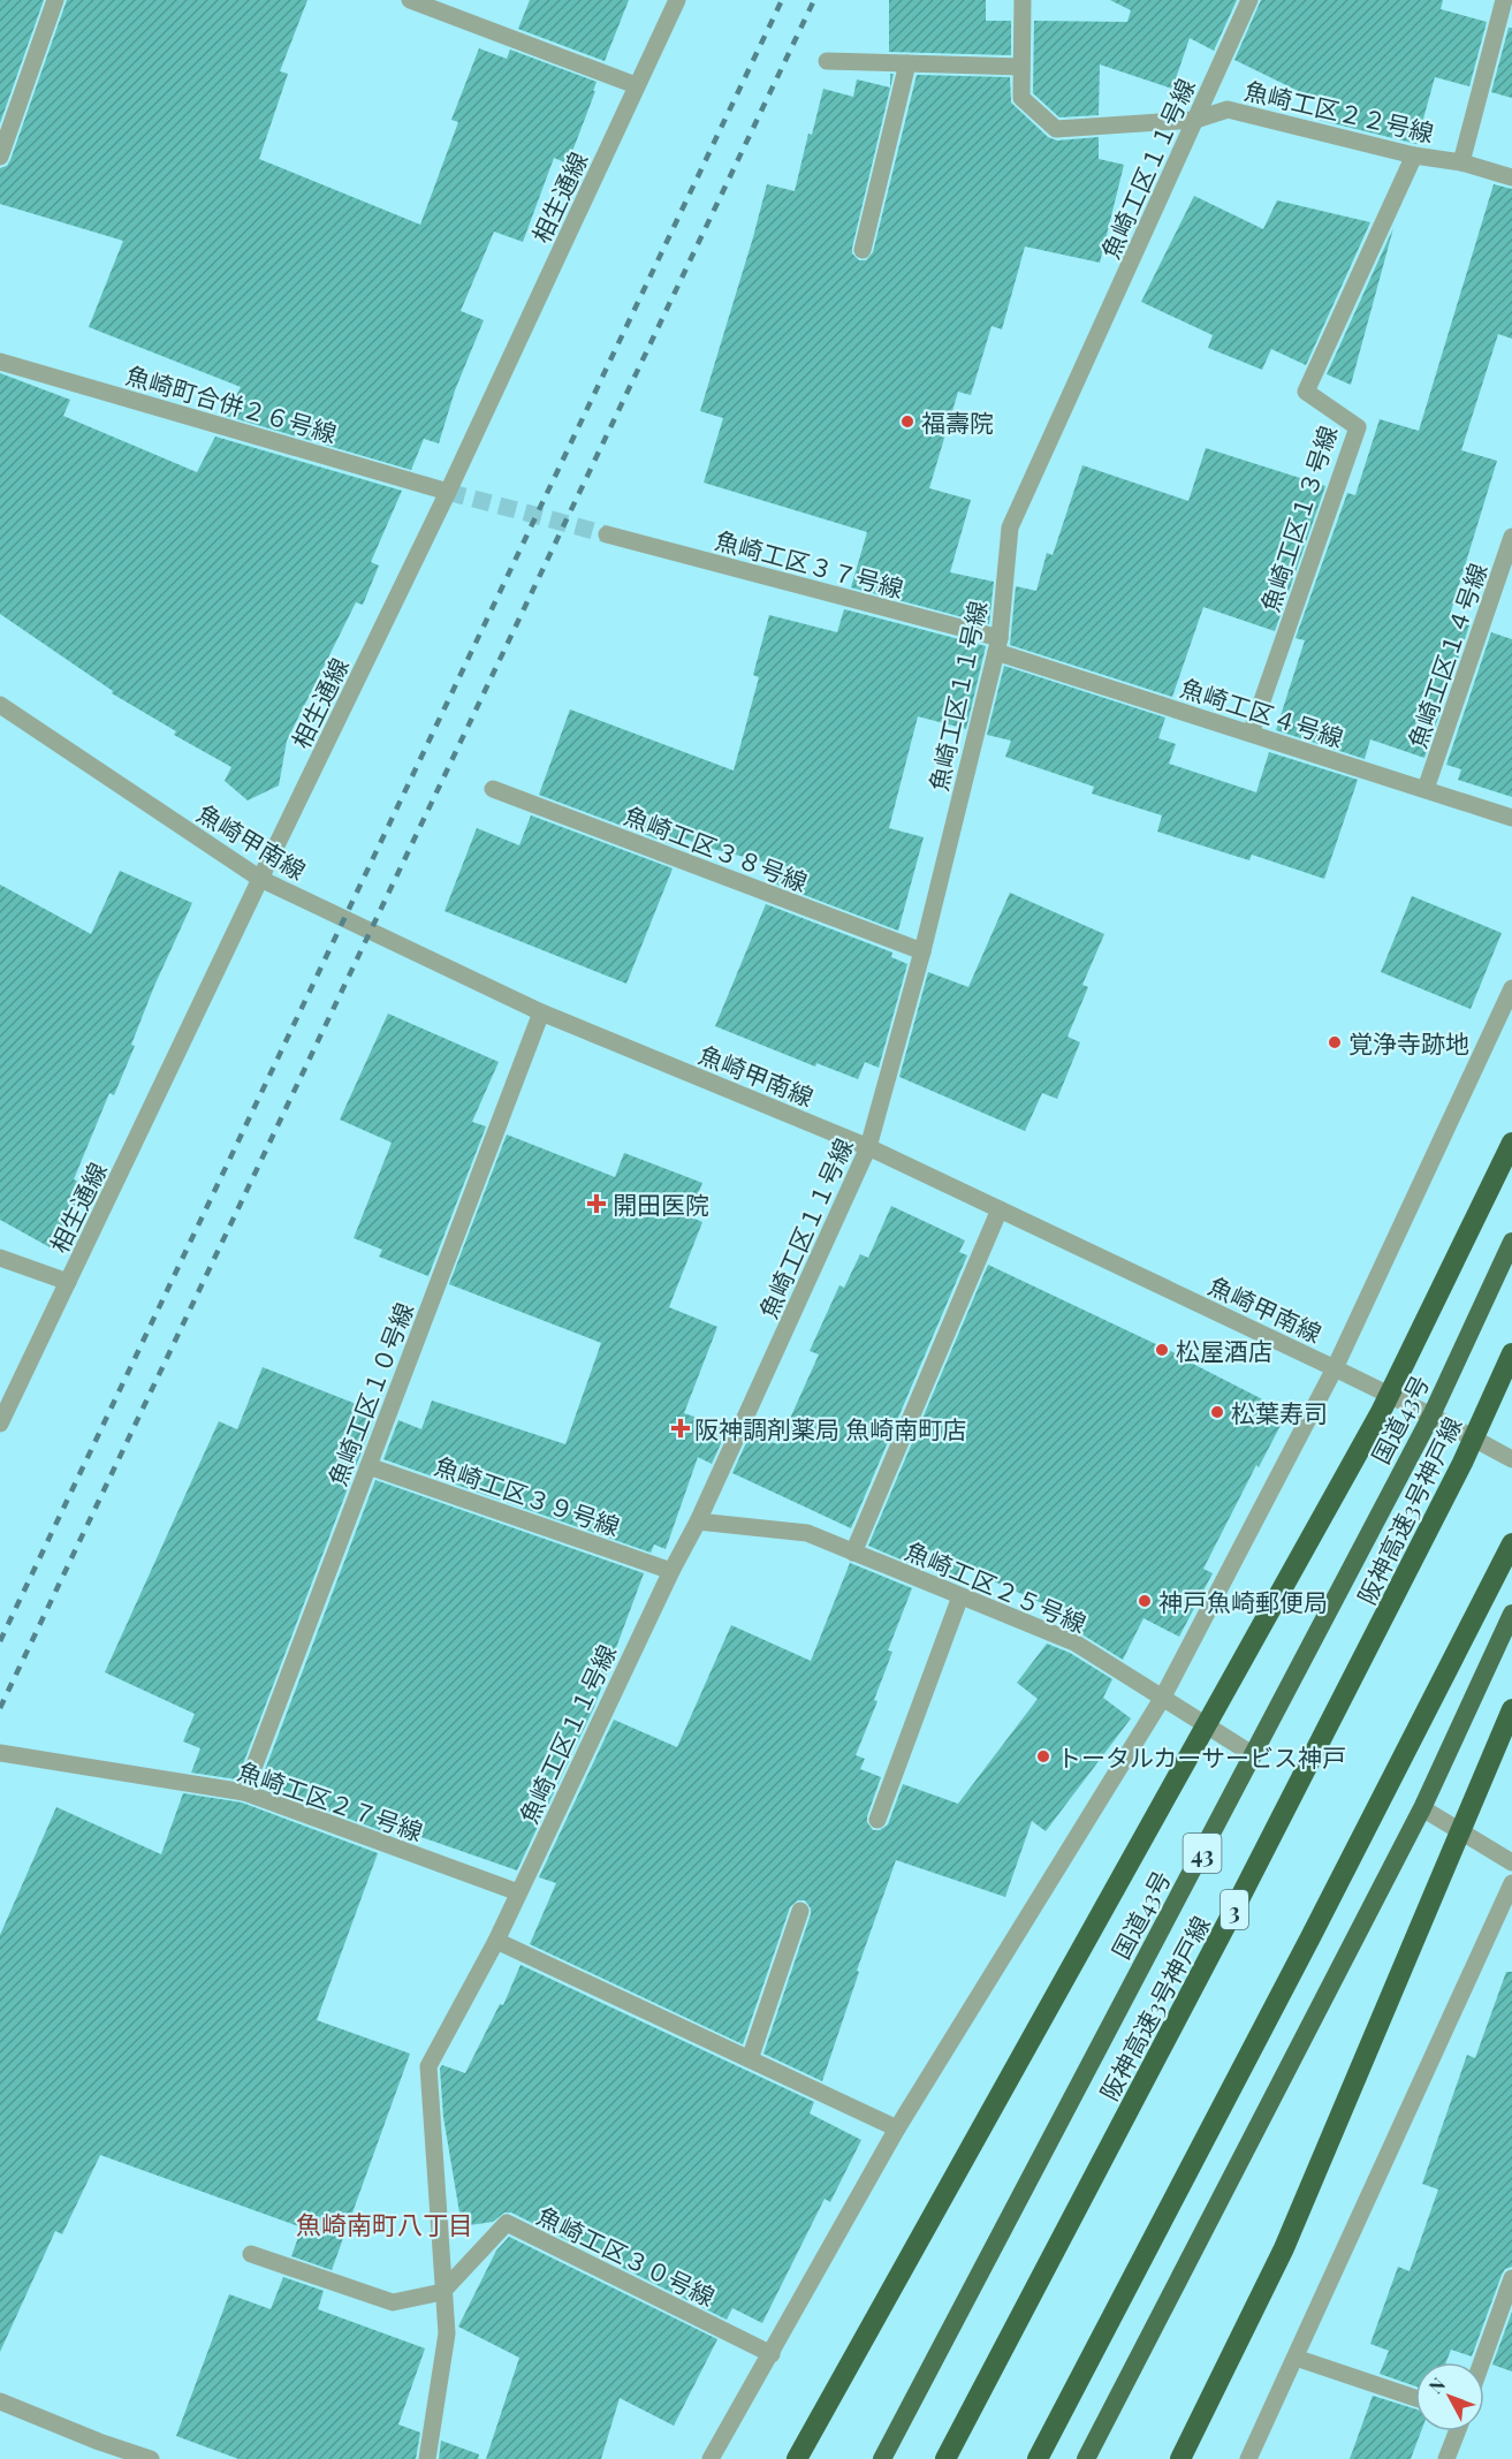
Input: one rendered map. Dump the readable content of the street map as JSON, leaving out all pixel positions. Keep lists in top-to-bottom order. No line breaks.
{"streets":{"highway":["国道43号","阪神高速3号神戸線","43","3"],"street":["魚崎工区２２号線","魚崎工区１１号線","相生通線","魚崎町合併２６号線","魚崎工区１３号線","魚崎工区３７号線","魚崎工区１４号線","魚崎工区４号線","魚崎甲南線","魚崎工区３８号線","魚崎工区１０号線","魚崎工区３９号線","魚崎工区２５号線","魚崎工区２７号線","魚崎工区３０号線"]},"crossings":[["魚崎工区２２号線","魚崎工区１１号線"],["魚崎工区２２号線","魚崎工区１３号線"],["魚崎工区１１号線","魚崎工区３７号線"],["魚崎工区１１号線","魚崎工区４号線"],["魚崎工区１１号線","魚崎甲南線"],["魚崎工区１１号線","魚崎工区３８号線"],["魚崎工区１１号線","魚崎工区３９号線"],["魚崎工区１１号線","魚崎工区２５号線"],["魚崎工区１１号線","魚崎工区２７号線"],["魚崎工区１１号線","魚崎工区３０号線"],["相生通線","魚崎町合併２６号線"],["相生通線","魚崎甲南線"],["魚崎工区１３号線","魚崎工区４号線"],["魚崎工区３７号線","魚崎工区４号線"],["魚崎工区１４号線","魚崎工区４号線"],["魚崎甲南線","魚崎工区１０号線"],["魚崎甲南線","国道43号"],["魚崎工区１０号線","魚崎工区３９号線"],["魚崎工区１０号線","魚崎工区２７号線"],["国道43号","魚崎工区２５号線"]],"districts":["魚崎南町八丁目"],"places":{"other":["福壽院","覚浄寺跡地","松屋酒店","松葉寿司","神戸魚崎郵便局","トータルカーサービス神戸"],"health":["開田医院","阪神調剤薬局 魚崎南町店"]},"north":"top left"}
